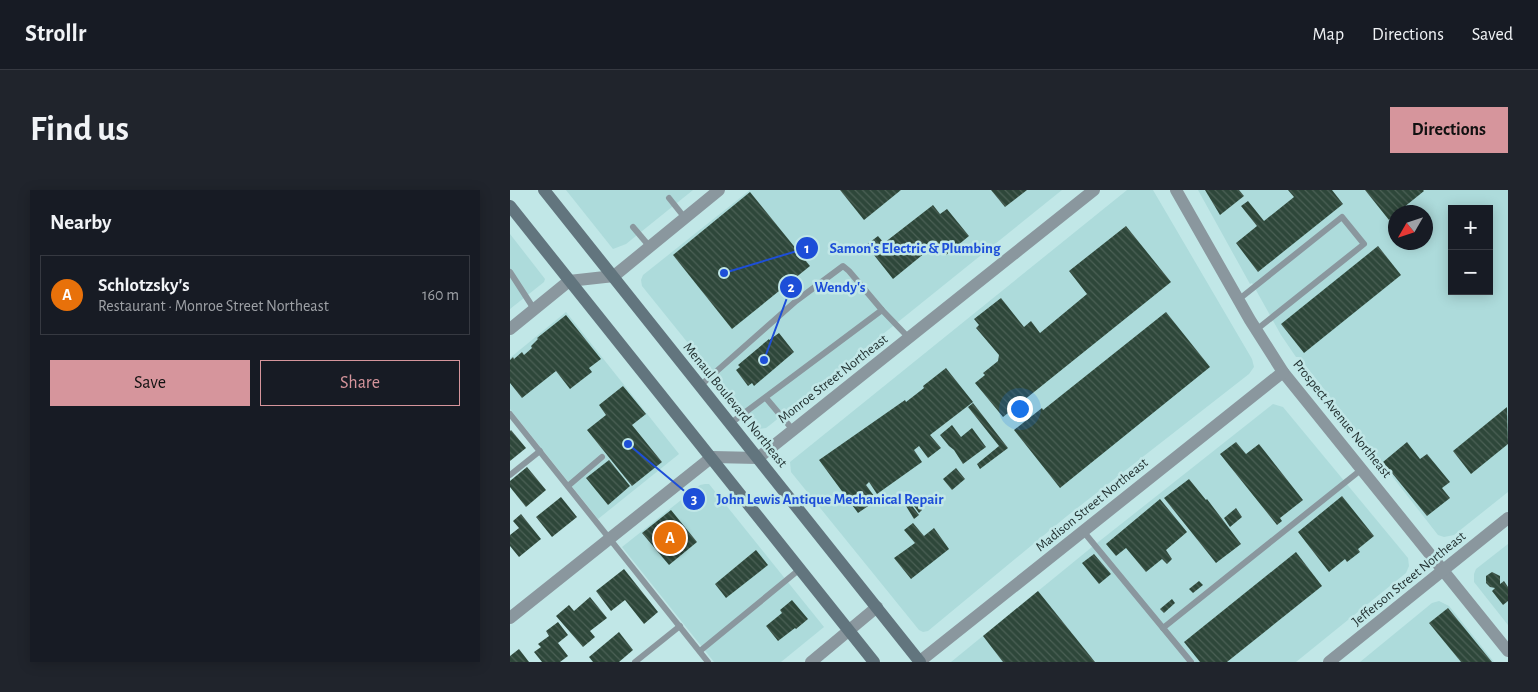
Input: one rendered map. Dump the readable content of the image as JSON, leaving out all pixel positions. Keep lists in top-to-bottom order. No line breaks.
{"streets":{"main road":["Menaul Boulevard Northeast"],"street":["Monroe Street Northeast","Prospect Avenue Northeast","Madison Street Northeast","Jefferson Street Northeast"]},"crossings":[["Monroe Street Northeast","Menaul Boulevard Northeast"],["Menaul Boulevard Northeast","Madison Street Northeast"],["Prospect Avenue Northeast","Madison Street Northeast"],["Prospect Avenue Northeast","Jefferson Street Northeast"]],"places":["Samon's Electric & Plumbing","Wendy's","John Lewis Antique Mechanical Repair"],"north":"bottom left","page":{"header":"Strollr","nav":["Map","Directions","Saved"],"buttons":["Directions",["Save","Share"]],"title":"Find us","heading":"Nearby","map_buttons":["+","−"],"list":[{"mark":"A","name":"Schlotzsky's","note":"Restaurant · Monroe Street Northeast","value":"160 m"}],"pins":"A"}}
